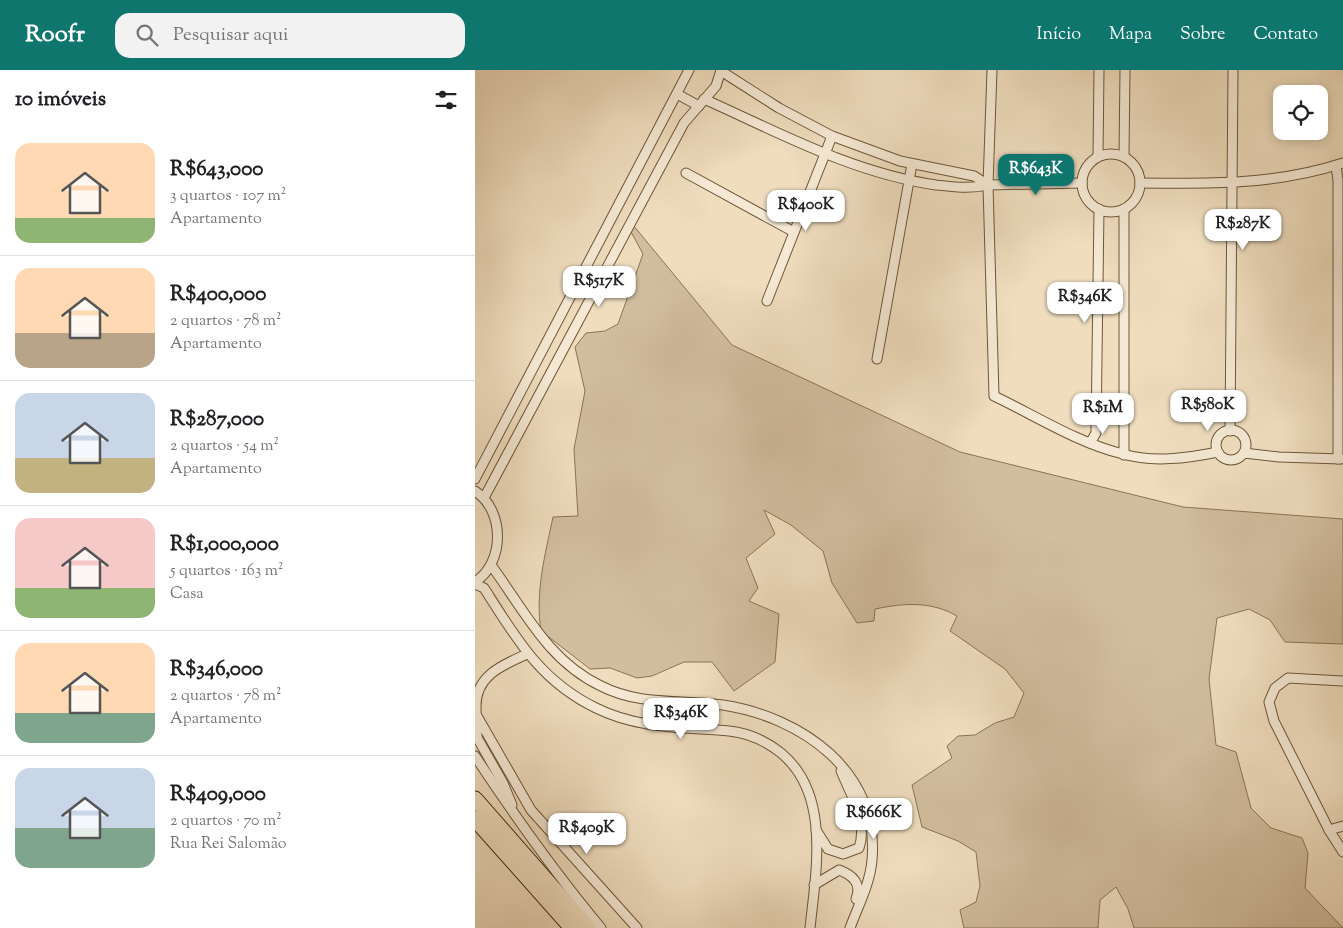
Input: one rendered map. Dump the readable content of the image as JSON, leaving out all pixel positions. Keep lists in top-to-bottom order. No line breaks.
{"page":{"header":"Roofr","search":"Pesquisar aqui","nav":["Início","Mapa","Sobre","Contato"],"heading":"10 imóveis","list":[{"name":"R$643,000","note":"3 quartos · 107 m² · Apartamento"},{"name":"R$400,000","note":"2 quartos · 78 m² · Apartamento"},{"name":"R$287,000","note":"2 quartos · 54 m² · Apartamento"},{"name":"R$1,000,000","note":"5 quartos · 163 m² · Casa"},{"name":"R$346,000","note":"2 quartos · 78 m² · Apartamento"},{"name":"R$409,000","note":"2 quartos · 70 m² · Rua Rei Salomão"}],"price":["R$643K","R$400K","R$287K","R$517K","R$346K","R$580K","R$1M","R$346K","R$666K","R$409K"]}}
